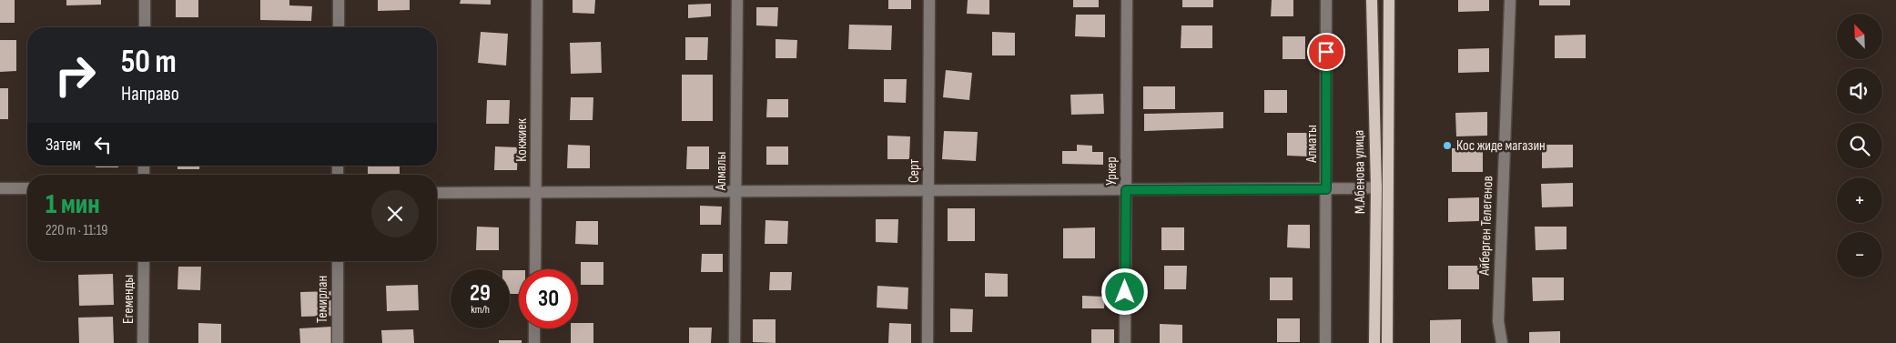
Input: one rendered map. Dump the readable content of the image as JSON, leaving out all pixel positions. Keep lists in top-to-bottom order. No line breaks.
{"streets":{"main road":["М.Абенова улица"],"street":["Кокжиек","Алматы","Алмалы","Серт","Уркер","Айберген Телегенов","Егеменды","Темирлан"]},"places":["Кос жиде магазин"],"north":"top left","page":{"map_buttons":["+","−"],"turn":["50 m","Направо"],"then":"Затем","heading":["1 мин","220 m · 11:19"],"speed":"29 km/h","limit":"30"}}
